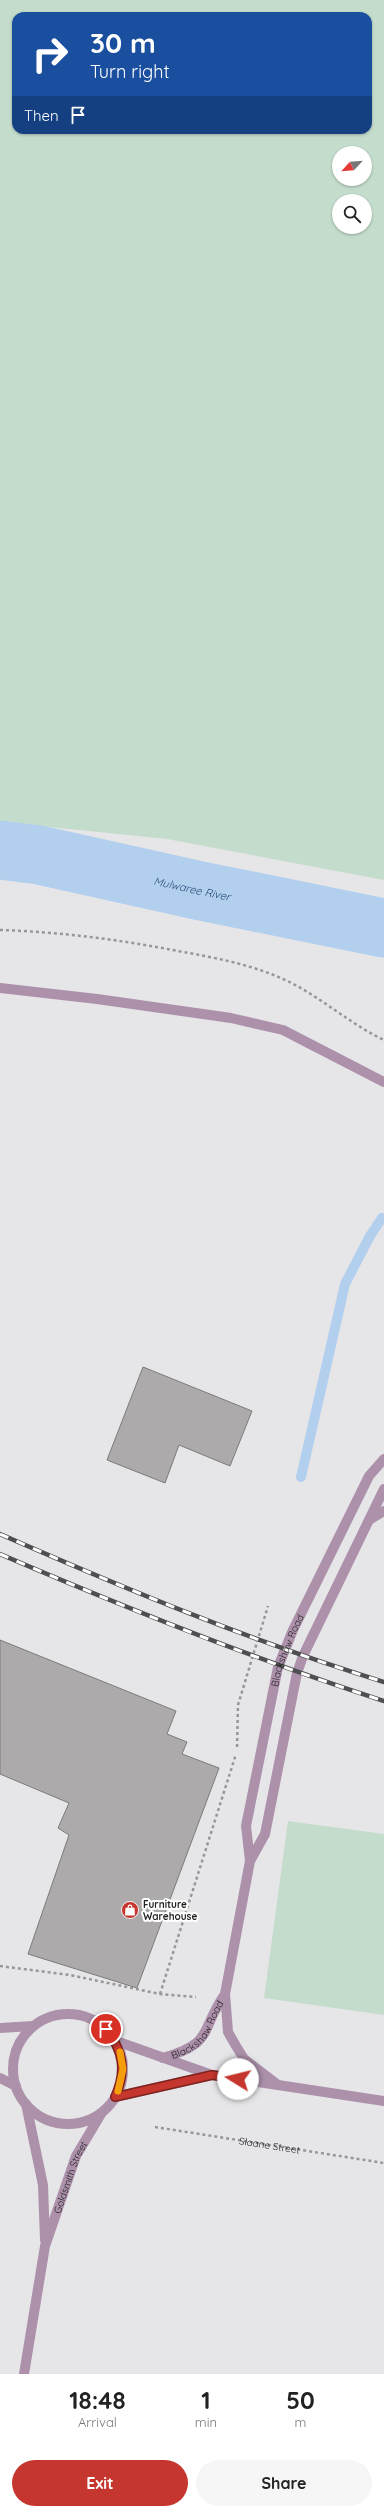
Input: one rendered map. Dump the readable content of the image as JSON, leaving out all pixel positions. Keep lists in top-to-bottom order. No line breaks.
{"streets":{"street":["Blackshaw Road","Goldsmith Street"],"path":["Sloane Street"]},"water":["Mulwaree River"],"places":{"shop":["Furniture Warehouse"]},"north":"bottom left","page":{"turn":["30 m","Turn right"],"then":"Then","eta":["18:48","Arrival","1","min","50","m"],"buttons":["Exit","Share"]}}
